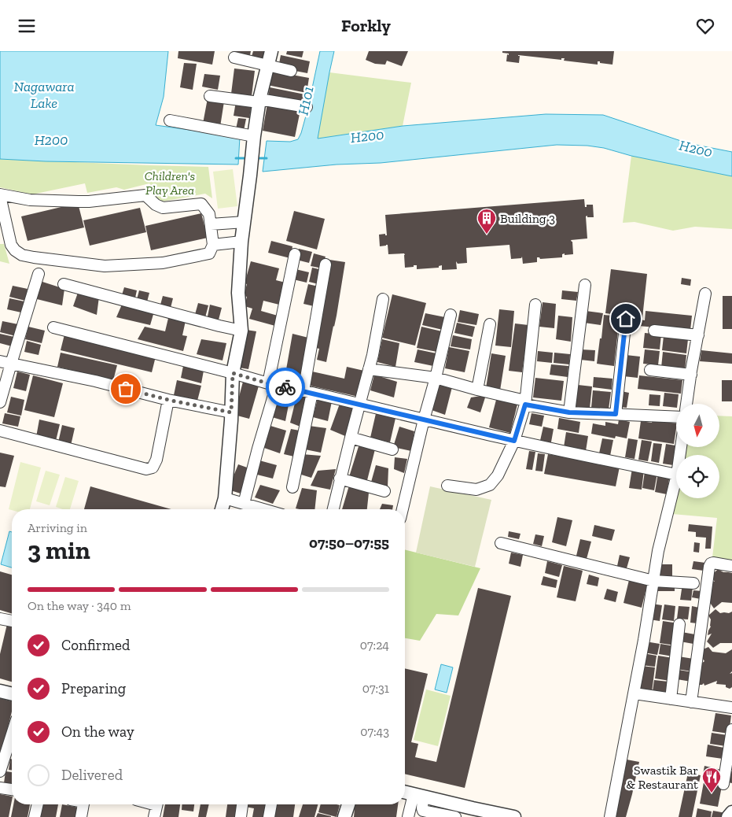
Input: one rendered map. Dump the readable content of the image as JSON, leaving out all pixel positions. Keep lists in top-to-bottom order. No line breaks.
{"water":["Nagawara Lake","H101","H200"],"parks":["Children's Play Area"],"places":{"building":["Building 3"],"restaurant":["Swastik Bar & Restaurant"]},"north":"bottom","page":{"header":"Forkly","heading":["3 min","Arriving in","07:50–07:55"],"bar":"On the way · 340 m","list":[["Confirmed","07:24"],["Preparing","07:31"],["On the way","07:43"],"Delivered"]}}
